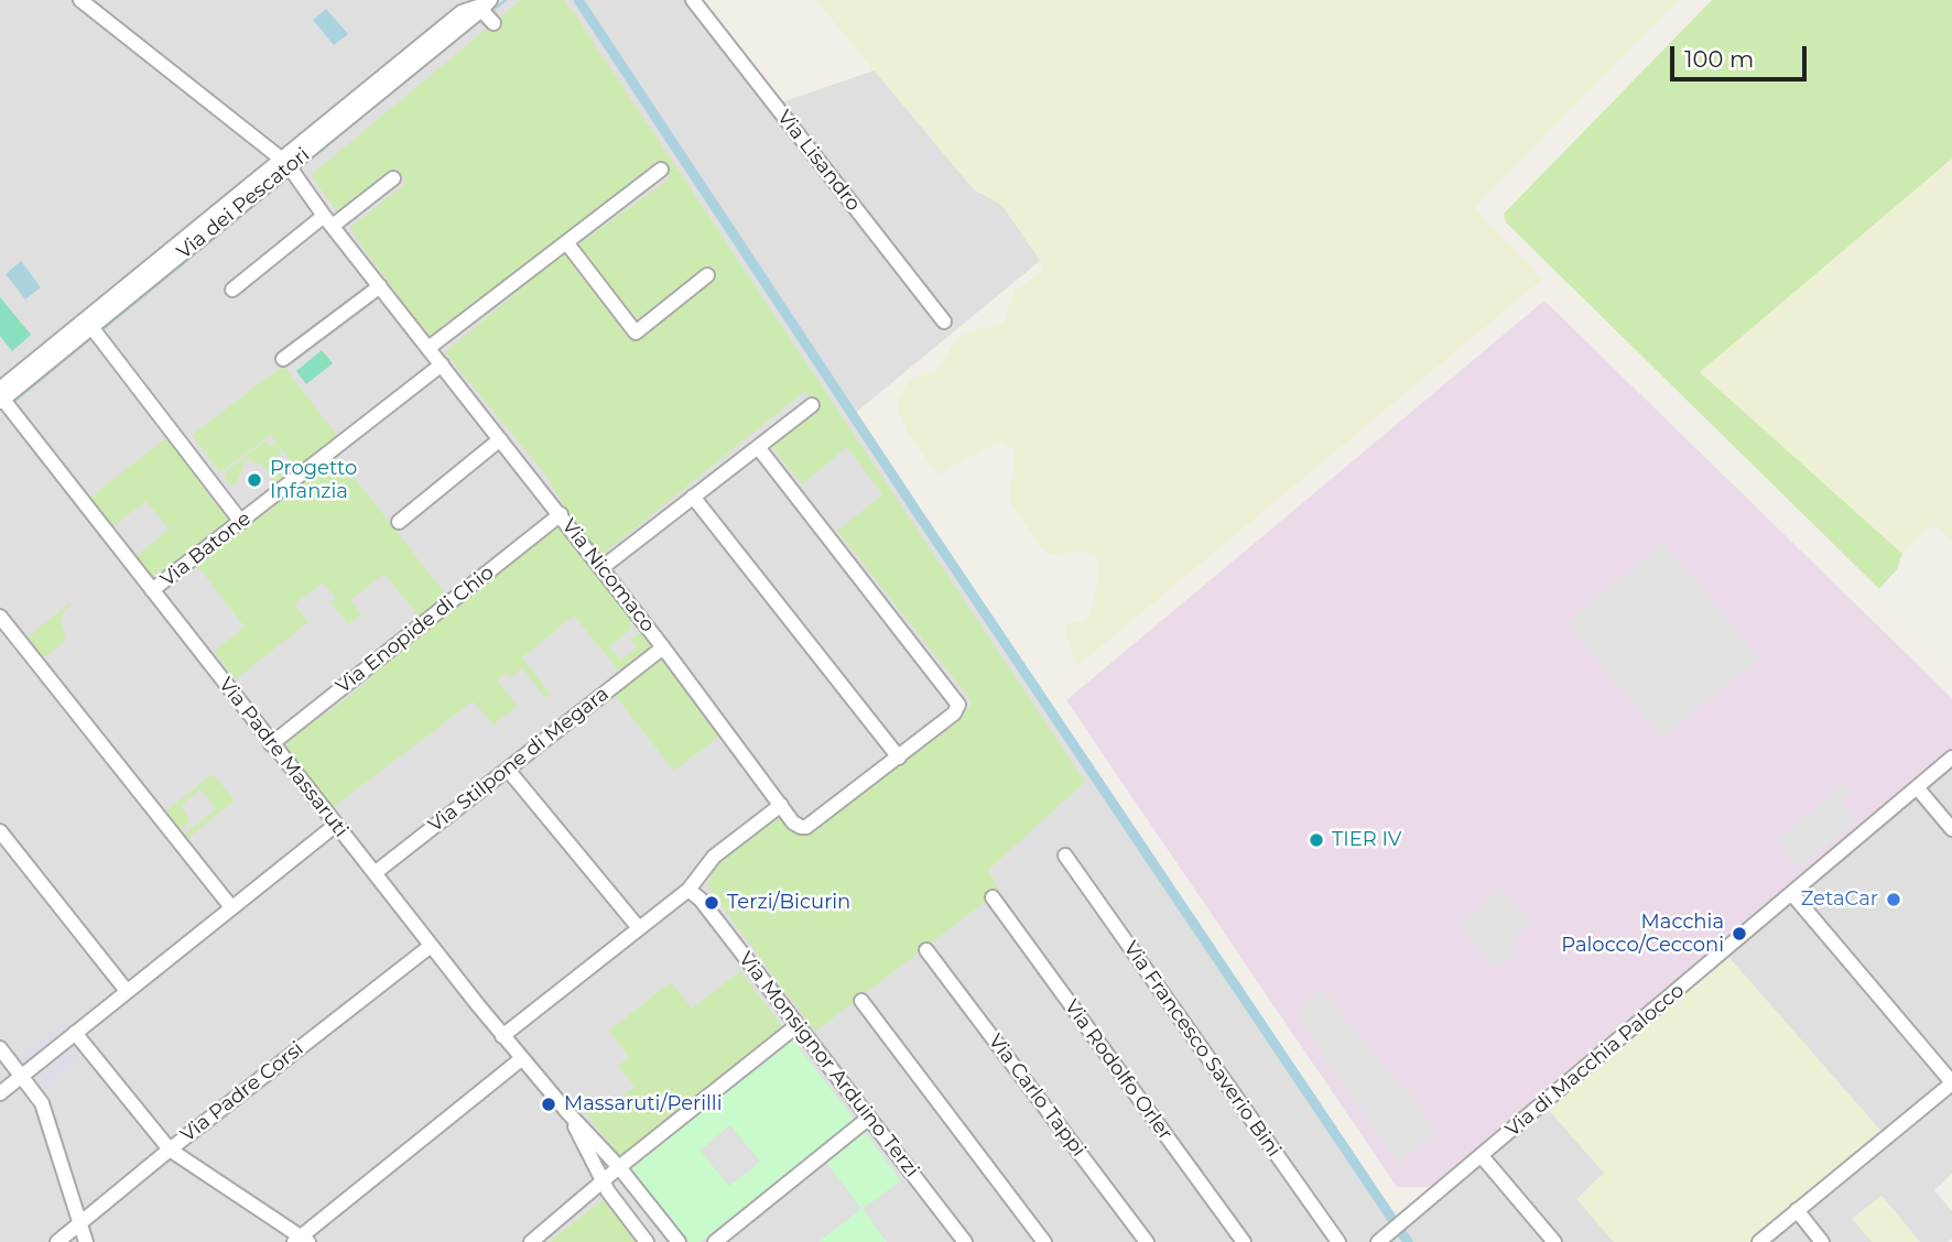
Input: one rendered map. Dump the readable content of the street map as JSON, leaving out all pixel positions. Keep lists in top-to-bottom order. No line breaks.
{"streets":{"street":["Via Lisandro","Via dei Pescatori","Via Batone","Via Nicomaco","Via Enopide di Chio","Via Padre Massaruti","Via Stilpone di Megara","Via Francesco Saverio Bini","Via di Macchia Palocco","Via Monsignor Arduino Terzi","Via Rodolfo Orler","Via Padre Corsi","Via Carlo Tappi"]},"crossings":[["Via dei Pescatori","Via Nicomaco"],["Via dei Pescatori","Via Padre Massaruti"],["Via Batone","Via Nicomaco"],["Via Batone","Via Padre Massaruti"],["Via Nicomaco","Via Enopide di Chio"],["Via Nicomaco","Via Stilpone di Megara"],["Via Enopide di Chio","Via Padre Massaruti"],["Via Padre Massaruti","Via Stilpone di Megara"],["Via Padre Massaruti","Via Padre Corsi"]],"places":["Progetto Infanzia","TIER IV","ZetaCar","Terzi/Bicurin","Macchia Palocco/Cecconi","Massaruti/Perilli"],"scale_bar":"100 m"}
